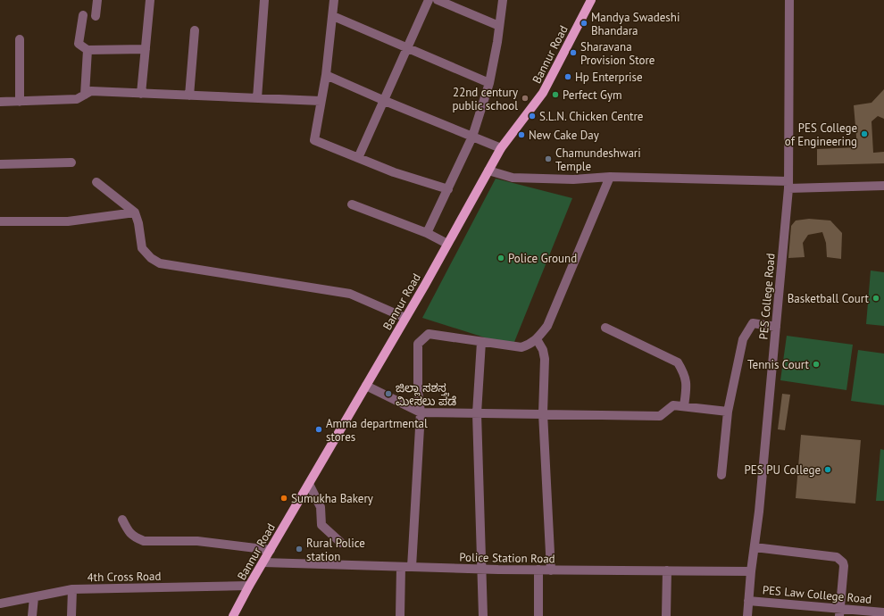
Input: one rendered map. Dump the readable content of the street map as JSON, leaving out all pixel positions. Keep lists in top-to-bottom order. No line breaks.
{"streets":{"main road":["Bannur Road"],"street":["PES College Road","Police Station Road","4th Cross Road","PES Law College Road"]},"crossings":[["Bannur Road","Police Station Road"],["Bannur Road","4th Cross Road"],["PES College Road","Police Station Road"],["PES College Road","PES Law College Road"]],"places":["Mandya Swadeshi Bhandara","Sharavana Provision Store","Hp Enterprise","Perfect Gym","22nd century public school","S.L.N. Chicken Centre","PES College of Engineering","New Cake Day","Chamundeshwari Temple","Police Ground","Basketball Court","Tennis Court","ಜಿಲ್ಲಾ ಸಶಸ್ತ್ರ ಮೀಸಲು ಪಡೆ","Amma departmental stores","PES PU College","Sumukha Bakery","Rural Police station"]}
